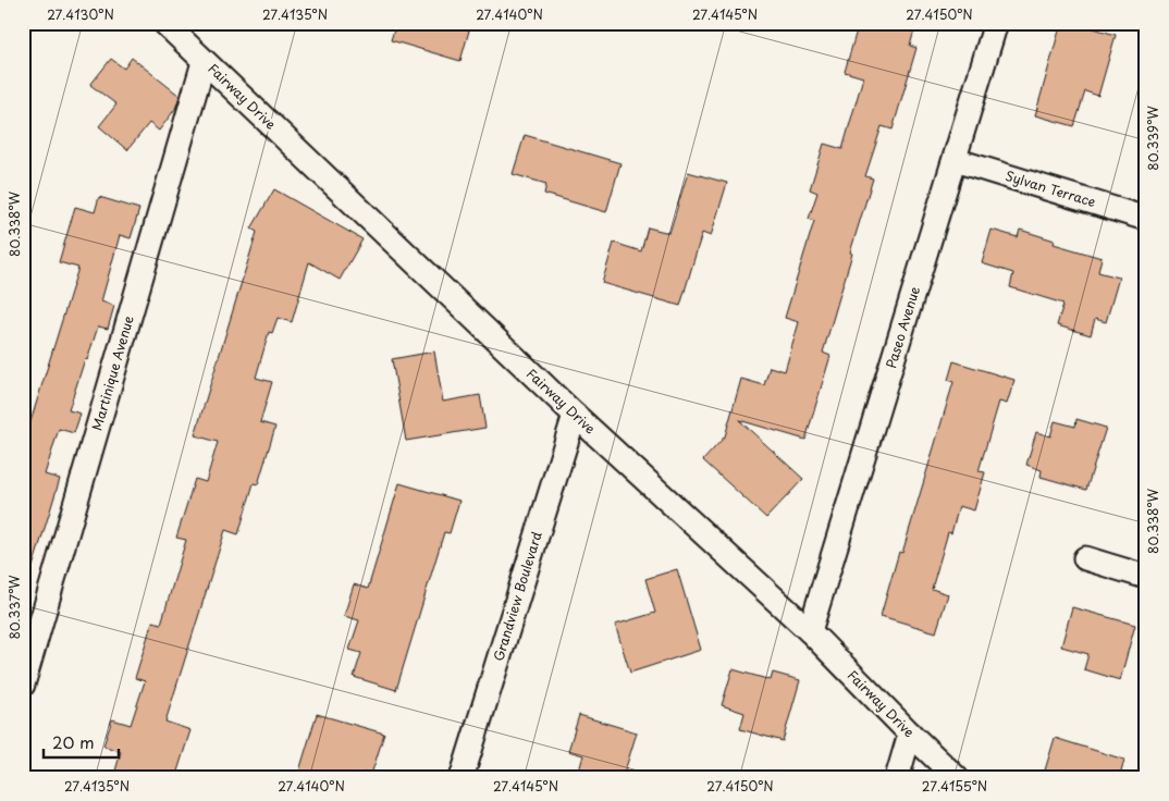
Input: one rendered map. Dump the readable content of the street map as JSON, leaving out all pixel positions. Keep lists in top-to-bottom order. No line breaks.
{"streets":{"street":["Fairway Drive","Sylvan Terrace","Paseo Avenue","Martinique Avenue","Grandview Boulevard"]},"crossings":[["Fairway Drive","Paseo Avenue"],["Fairway Drive","Martinique Avenue"],["Fairway Drive","Grandview Boulevard"],["Sylvan Terrace","Paseo Avenue"]],"scale_bar":"20 m","coordinates":["27.4130°N","27.4135°N","27.4140°N","27.4145°N","27.4150°N","80.339°W","80.338°W","80.337°W","27.4155°N"]}
